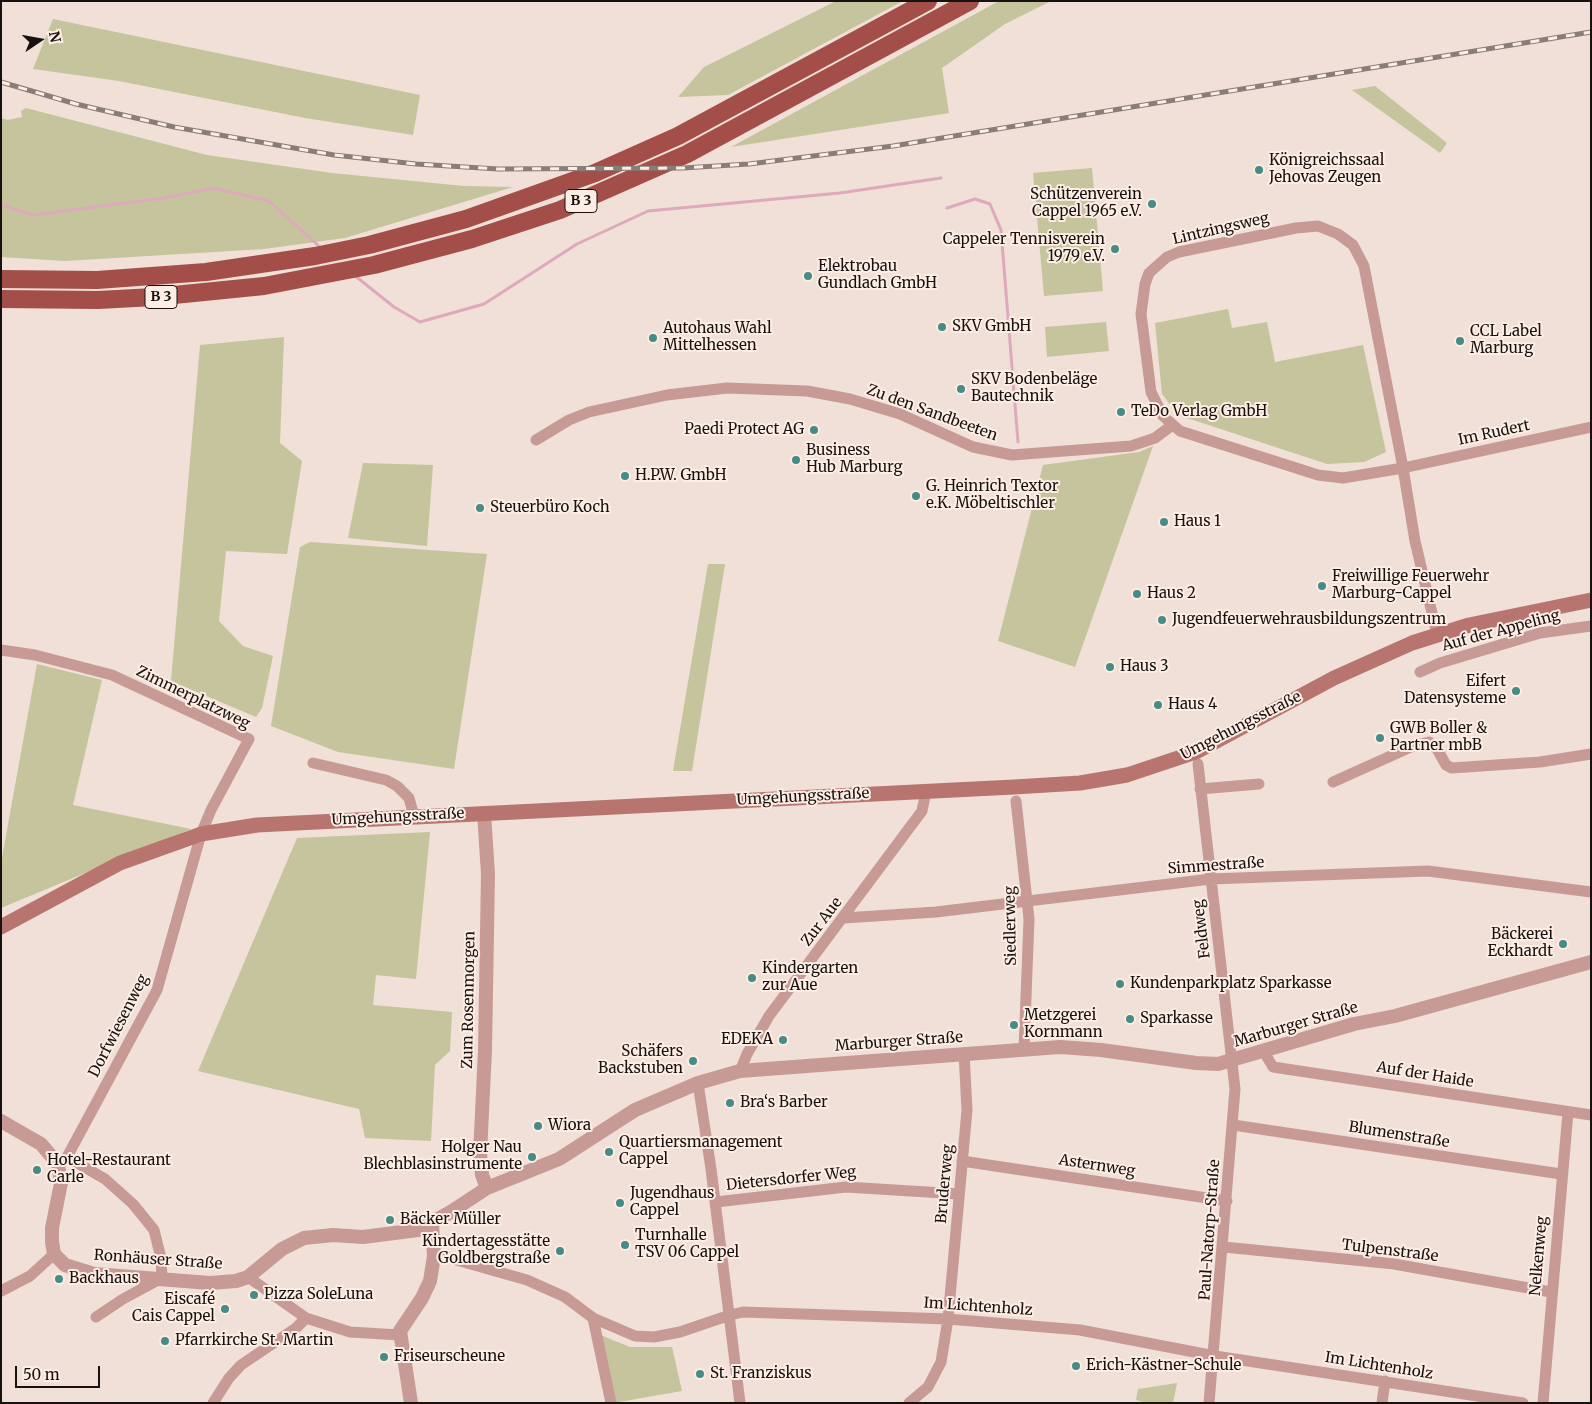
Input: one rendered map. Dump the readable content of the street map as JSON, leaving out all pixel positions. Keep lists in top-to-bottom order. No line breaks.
{"streets":{"highway":["B 3"],"main road":["Umgehungsstraße"],"street":["Lintzingsweg","Zu den Sandbeeten","Im Rudert","Auf der Appeling","Zimmerplatzweg","Simmestraße","Zur Aue","Siedlerweg","Feldweg","Zum Rosenmorgen","Marburger Straße","Dorfwiesenweg","Auf der Haide","Blumenstraße","Asternweg","Dietersdorfer Weg","Bruderweg","Paul-Natorp-Straße","Tulpenstraße","Nelkenweg","Ronhäuser Straße","Im Lichtenholz"]},"crossings":[["Lintzingsweg","Zu den Sandbeeten"],["Lintzingsweg","Im Rudert"],["Lintzingsweg","Umgehungsstraße"],["Zimmerplatzweg","Umgehungsstraße"],["Zimmerplatzweg","Dorfwiesenweg"],["Umgehungsstraße","Zur Aue"],["Umgehungsstraße","Zum Rosenmorgen"],["Umgehungsstraße","Dorfwiesenweg"],["Simmestraße","Zur Aue"],["Simmestraße","Siedlerweg"],["Simmestraße","Feldweg"],["Zur Aue","Marburger Straße"],["Siedlerweg","Marburger Straße"],["Feldweg","Marburger Straße"],["Feldweg","Paul-Natorp-Straße"],["Zum Rosenmorgen","Marburger Straße"],["Marburger Straße","Auf der Haide"],["Marburger Straße","Bruderweg"],["Marburger Straße","Paul-Natorp-Straße"],["Marburger Straße","Ronhäuser Straße"],["Auf der Haide","Nelkenweg"],["Blumenstraße","Paul-Natorp-Straße"],["Blumenstraße","Nelkenweg"],["Asternweg","Bruderweg"],["Asternweg","Paul-Natorp-Straße"],["Dietersdorfer Weg","Bruderweg"],["Bruderweg","Im Lichtenholz"],["Paul-Natorp-Straße","Tulpenstraße"],["Paul-Natorp-Straße","Im Lichtenholz"],["Tulpenstraße","Nelkenweg"]],"places":["Königreichssaal Jehovas Zeugen","Schützenverein Cappel 1965 e.V.","Cappeler Tennisverein 1979 e.V.","Elektrobau Gundlach GmbH","SKV GmbH","Autohaus Wahl Mittelhessen","CCL Label Marburg","SKV Bodenbeläge Bautechnik","TeDo Verlag GmbH","Paedi Protect AG","Business Hub Marburg","H.P.W. GmbH","G. Heinrich Textor e.K. Möbeltischler","Steuerbüro Koch","Haus 1","Freiwillige Feuerwehr Marburg-Cappel","Haus 2","Jugendfeuerwehrausbildungszentrum","Haus 3","Eifert Datensysteme","Haus 4","GWB Boller & Partner mbB","Bäckerei Eckhardt","Kindergarten zur Aue","Kundenparkplatz Sparkasse","Sparkasse","Metzgerei Kornmann","EDEKA","Schäfers Backstuben","Bra‘s Barber","Wiora","Quartiersmanagement Cappel","Holger Nau Blechblasinstrumente","Hotel-Restaurant Carle","Jugendhaus Cappel","Bäcker Müller","Turnhalle TSV 06 Cappel","Kindertagesstätte Goldbergstraße","Backhaus","Pizza SoleLuna","Eiscafé Cais Cappel","Pfarrkirche St. Martin","Friseurscheune","Erich-Kästner-Schule","St. Franziskus"],"scale_bar":"50 m","north":"right"}
